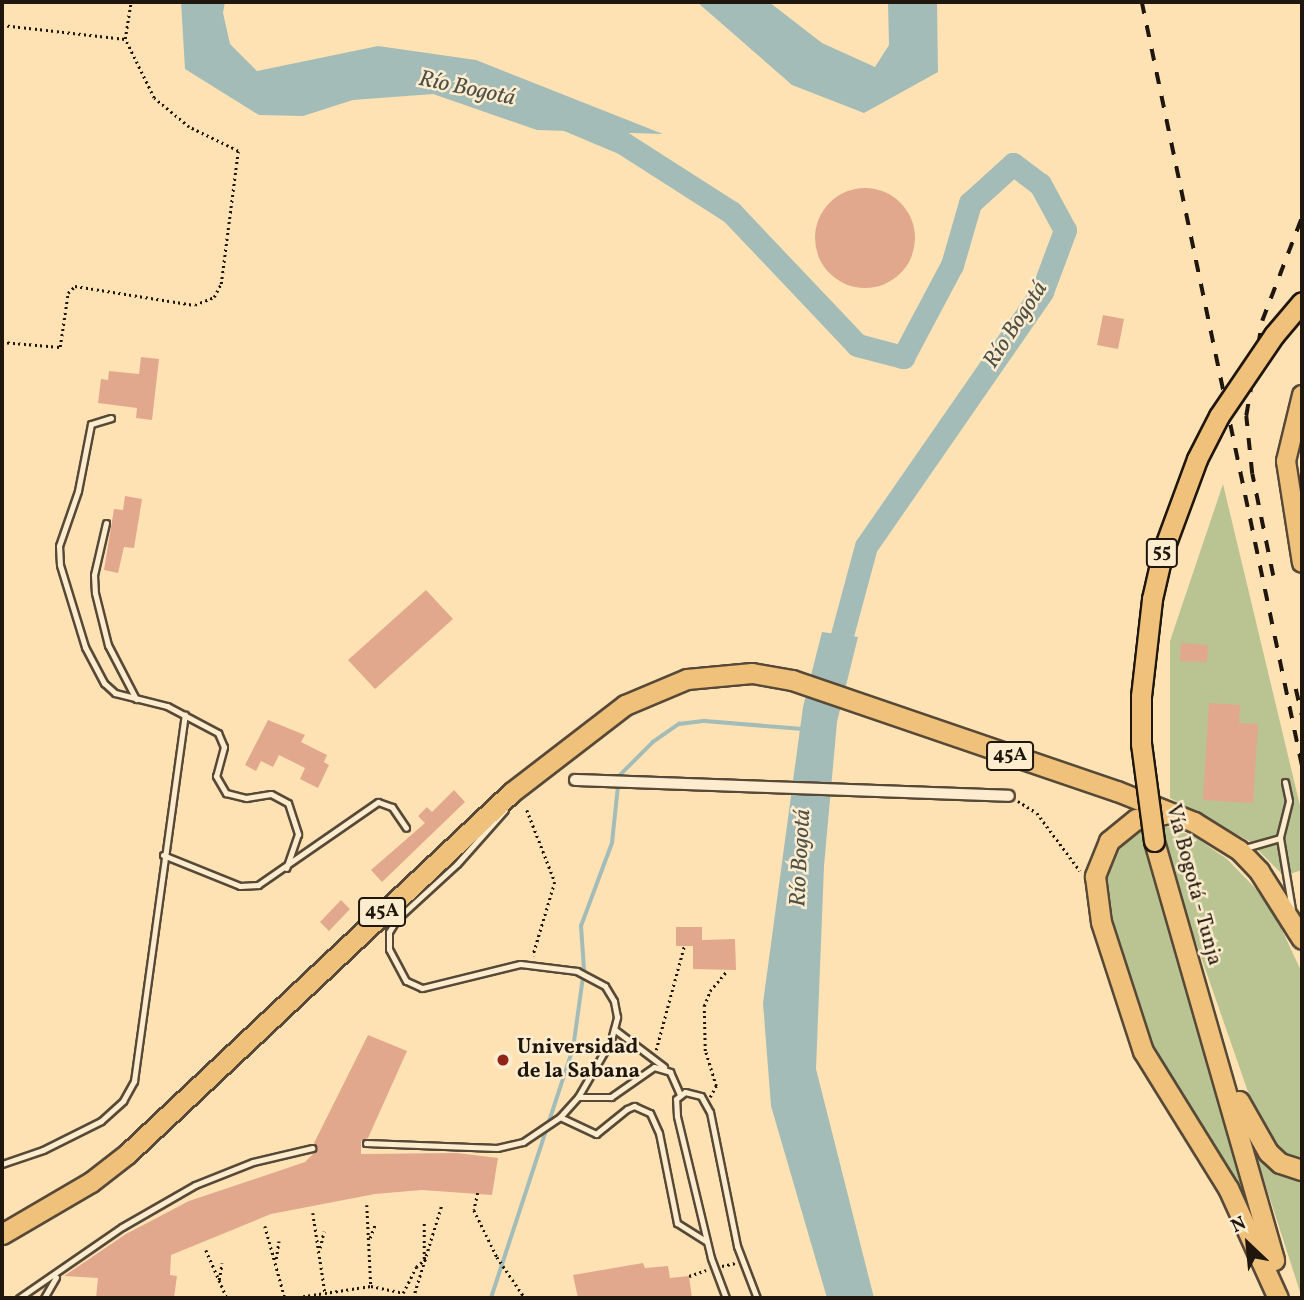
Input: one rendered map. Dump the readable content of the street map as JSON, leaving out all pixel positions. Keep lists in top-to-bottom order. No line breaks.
{"streets":{"highway":["55","45A","Vía Bogotá - Tunja"]},"water":["Río Bogotá"],"places":["Universidad de la Sabana"],"north":"top left"}
